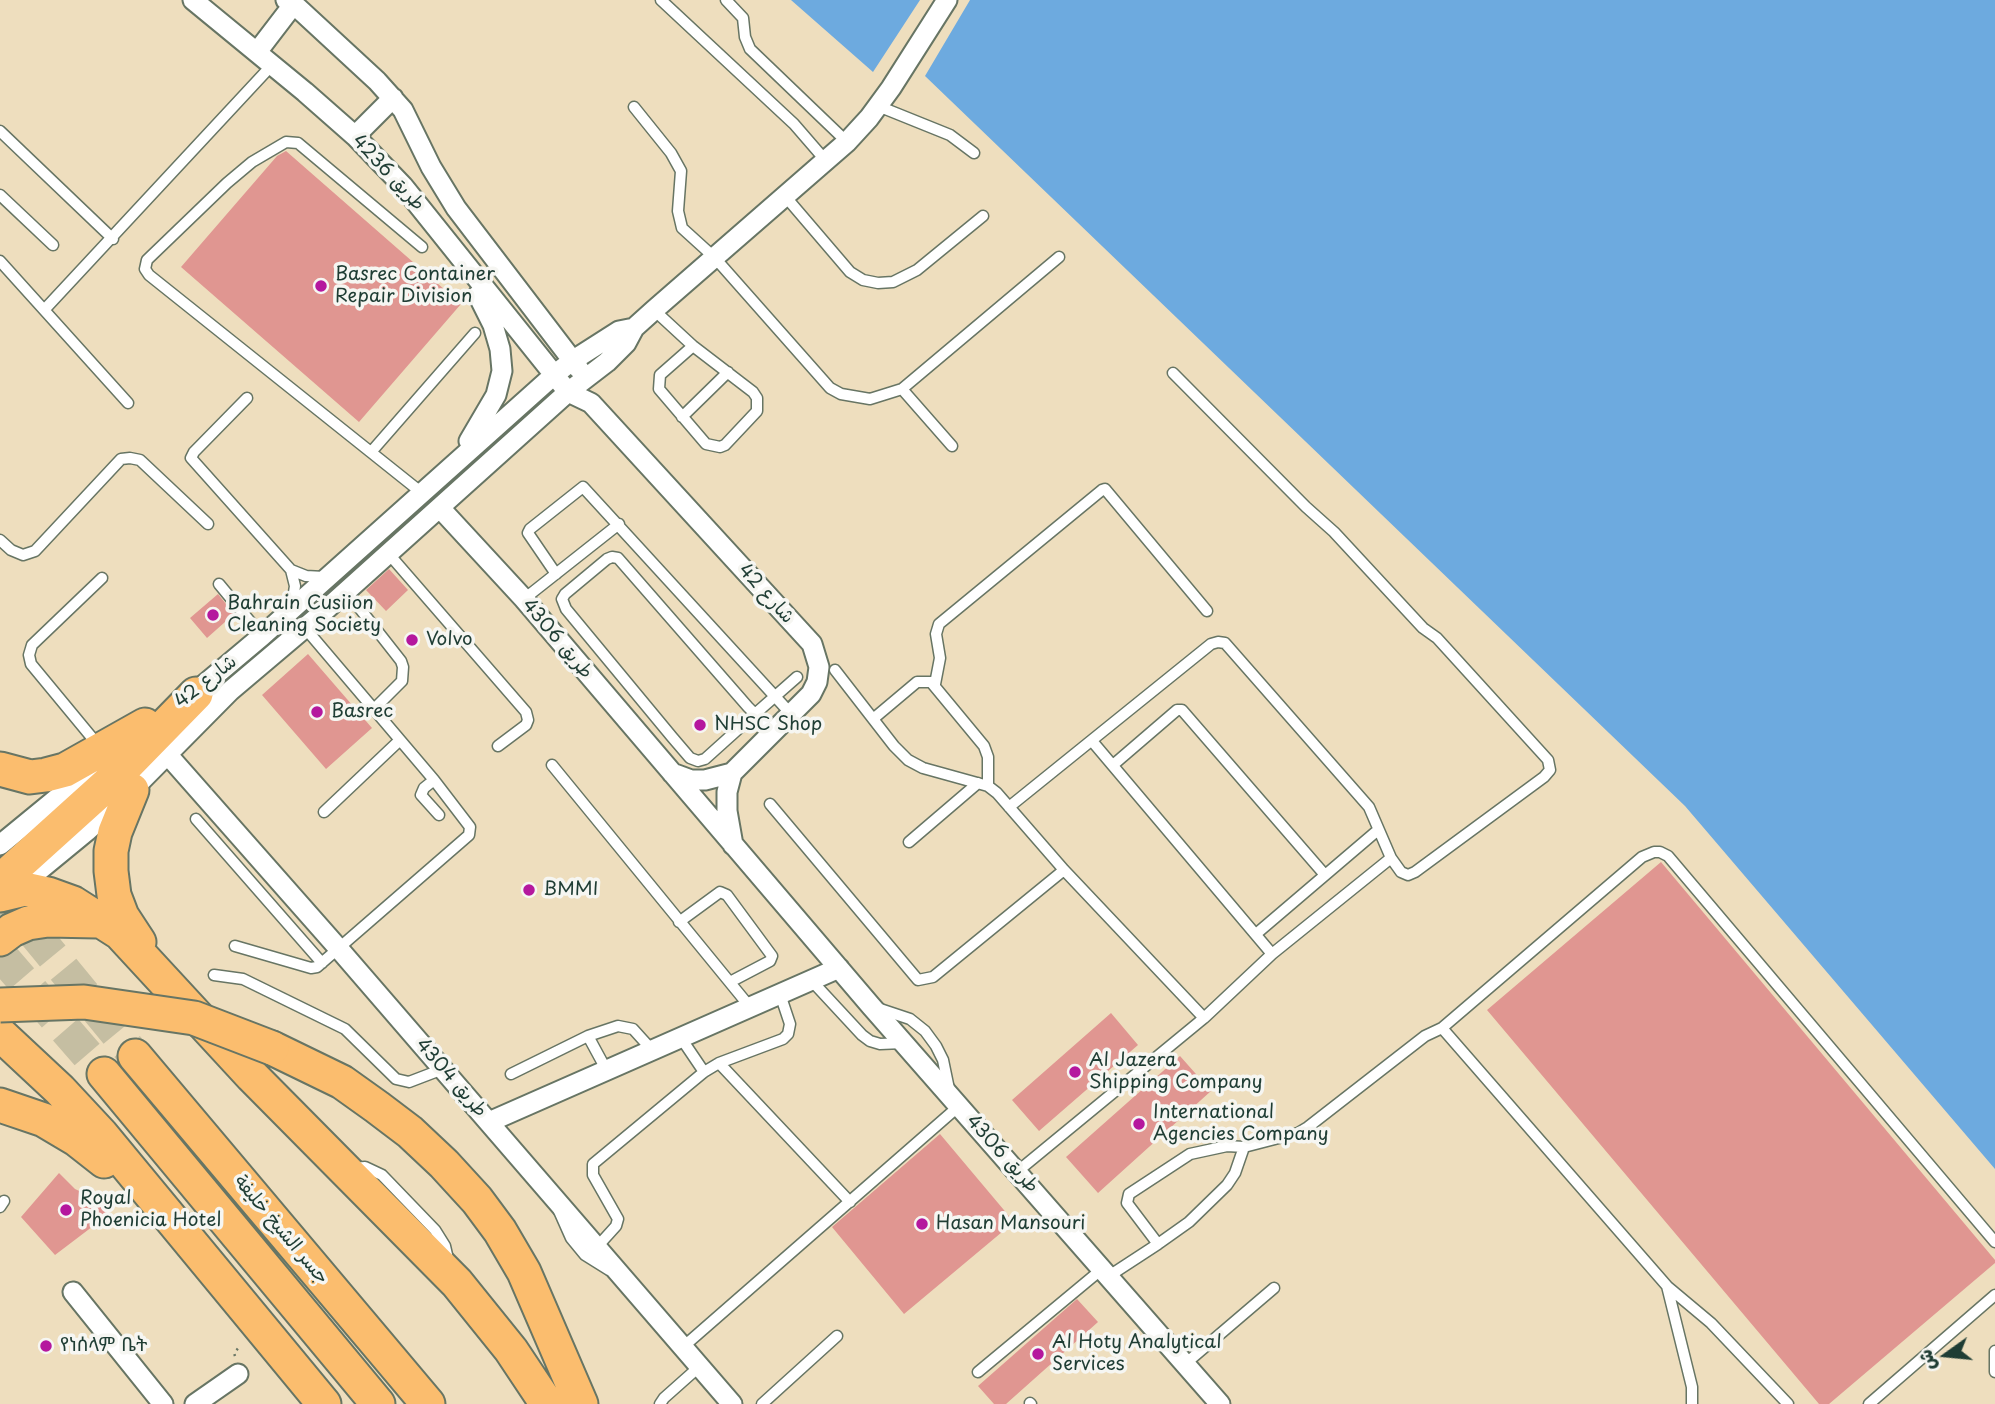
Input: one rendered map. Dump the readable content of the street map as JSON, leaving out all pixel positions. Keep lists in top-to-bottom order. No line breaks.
{"streets":{"highway":["جسر الشيخ خليفة"],"street":["طريق 4236","شارع 42","طريق 4306","طريق 4304"]},"crossings":[["طريق 4236","شارع 42"],["شارع 42","طريق 4306"],["شارع 42","طريق 4304"]],"places":["Basrec Container Repair Division","Bahrain Cusiion Cleaning Society","Volvo","Basrec","NHSC Shop","BMMI","Al Jazera Shipping Company","International Agencies Company","Royal Phoenicia Hotel","Hasan Mansouri","የነሰላም ቤት","Al Hoty Analytical Services"],"north":"left"}
